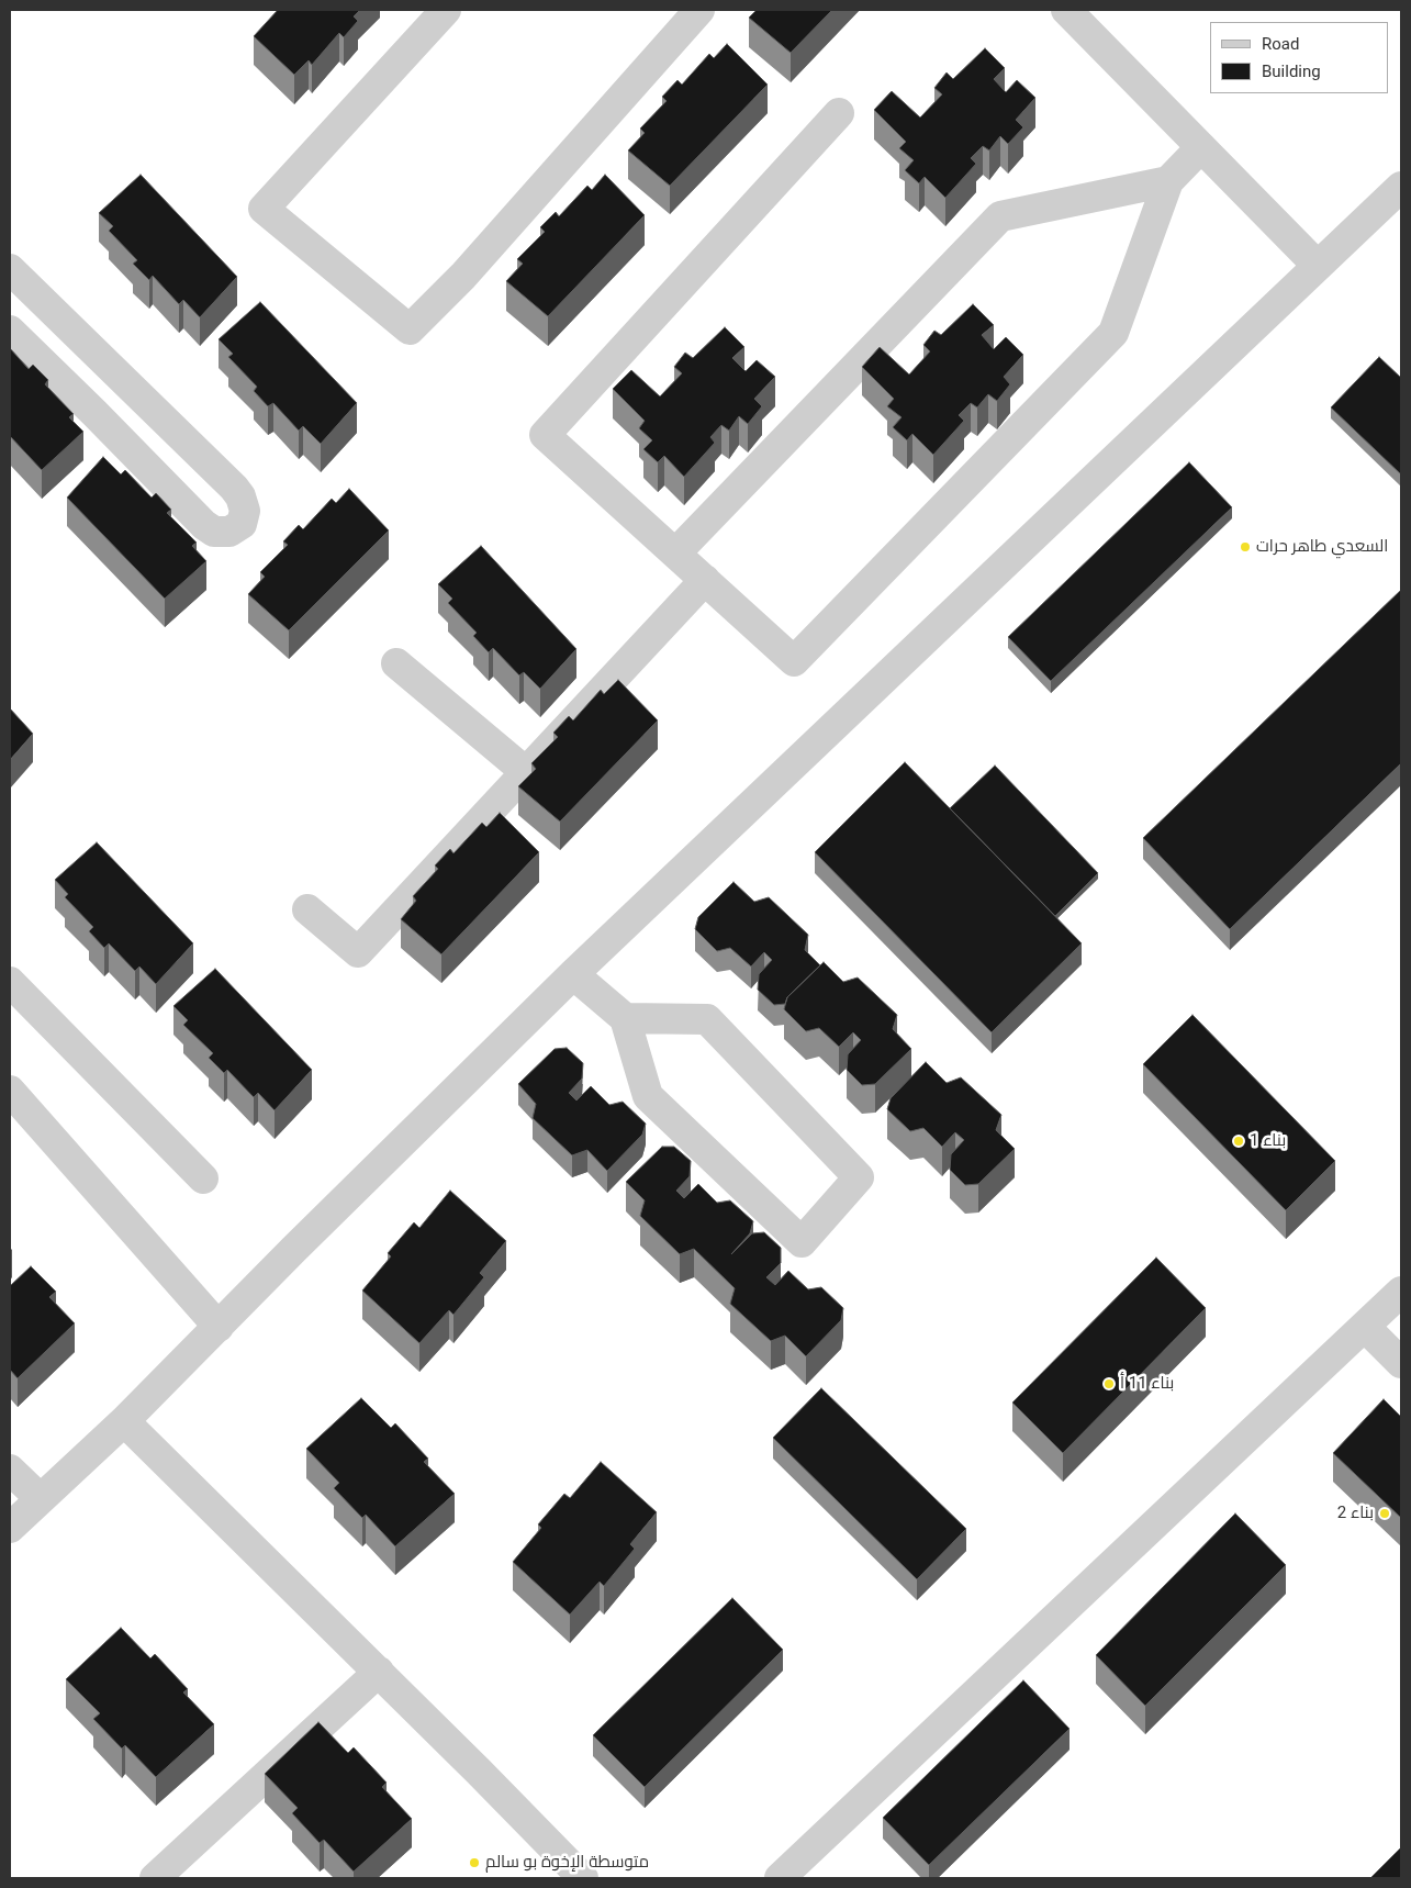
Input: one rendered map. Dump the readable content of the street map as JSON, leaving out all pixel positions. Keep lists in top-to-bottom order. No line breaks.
{"places":["السعدي طاهر حرات","بناء 1","بناء 11 أ","بناء 2","متوسطة الإخوة بو سالم"],"legend":["Road","Building"]}
